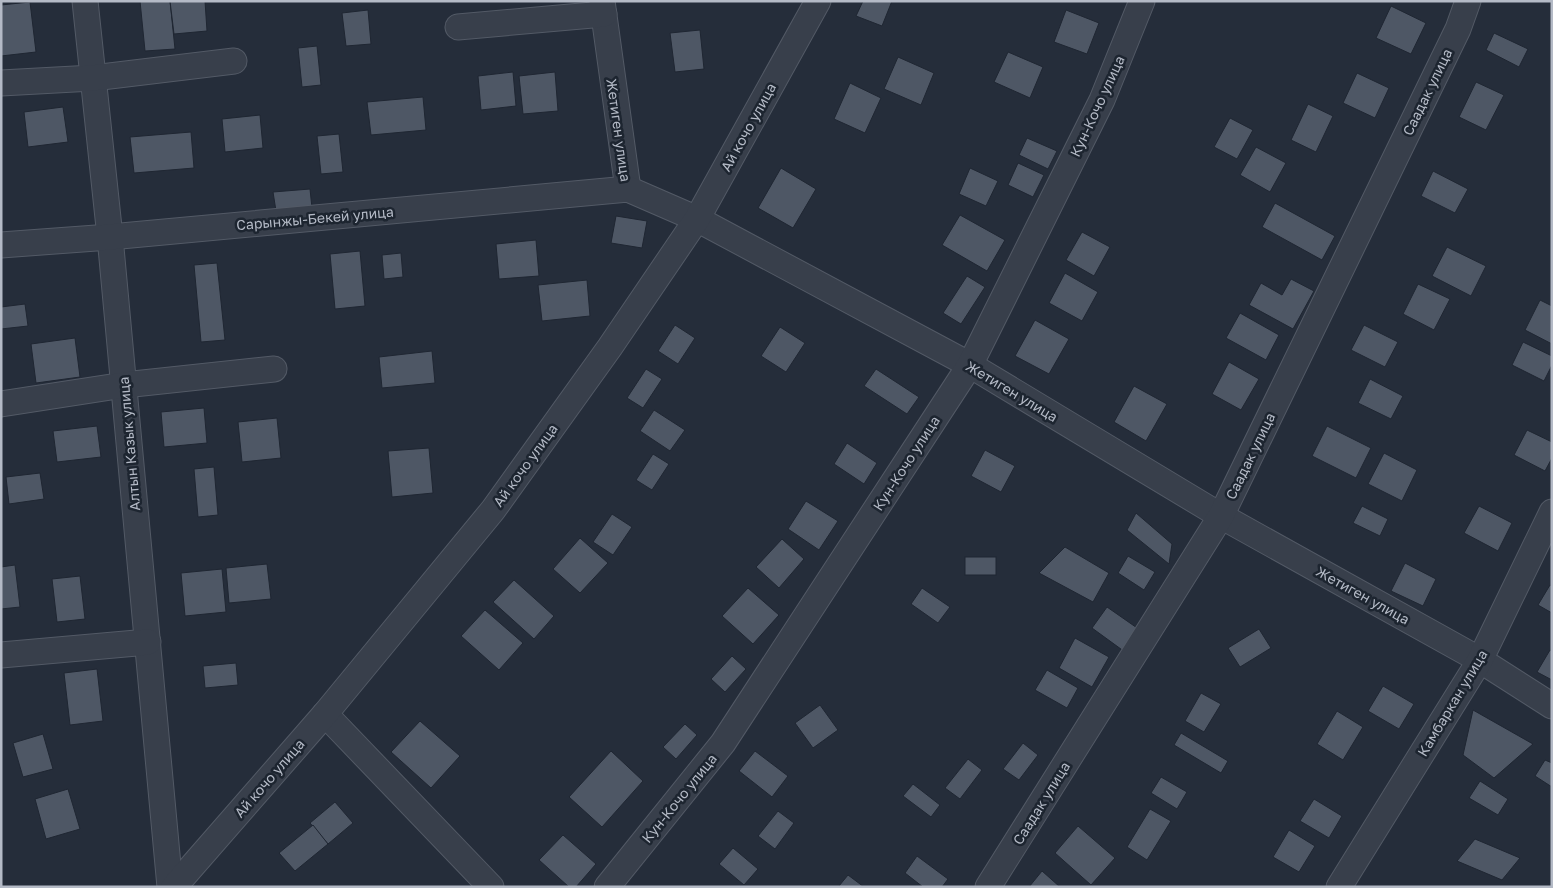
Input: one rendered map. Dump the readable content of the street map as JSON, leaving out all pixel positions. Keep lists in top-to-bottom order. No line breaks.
{"streets":{"street":["Саадак улица","Кун-Кочо улица","Ай кочо улица","Жетиген улица","Сарынжы-Бекей улица","Алтын Казык улица","Камбаркан улица"]},"crossings":[["Саадак улица","Жетиген улица"],["Кун-Кочо улица","Жетиген улица"],["Ай кочо улица","Жетиген улица"],["Жетиген улица","Сарынжы-Бекей улица"],["Жетиген улица","Камбаркан улица"],["Сарынжы-Бекей улица","Алтын Казык улица"]]}
